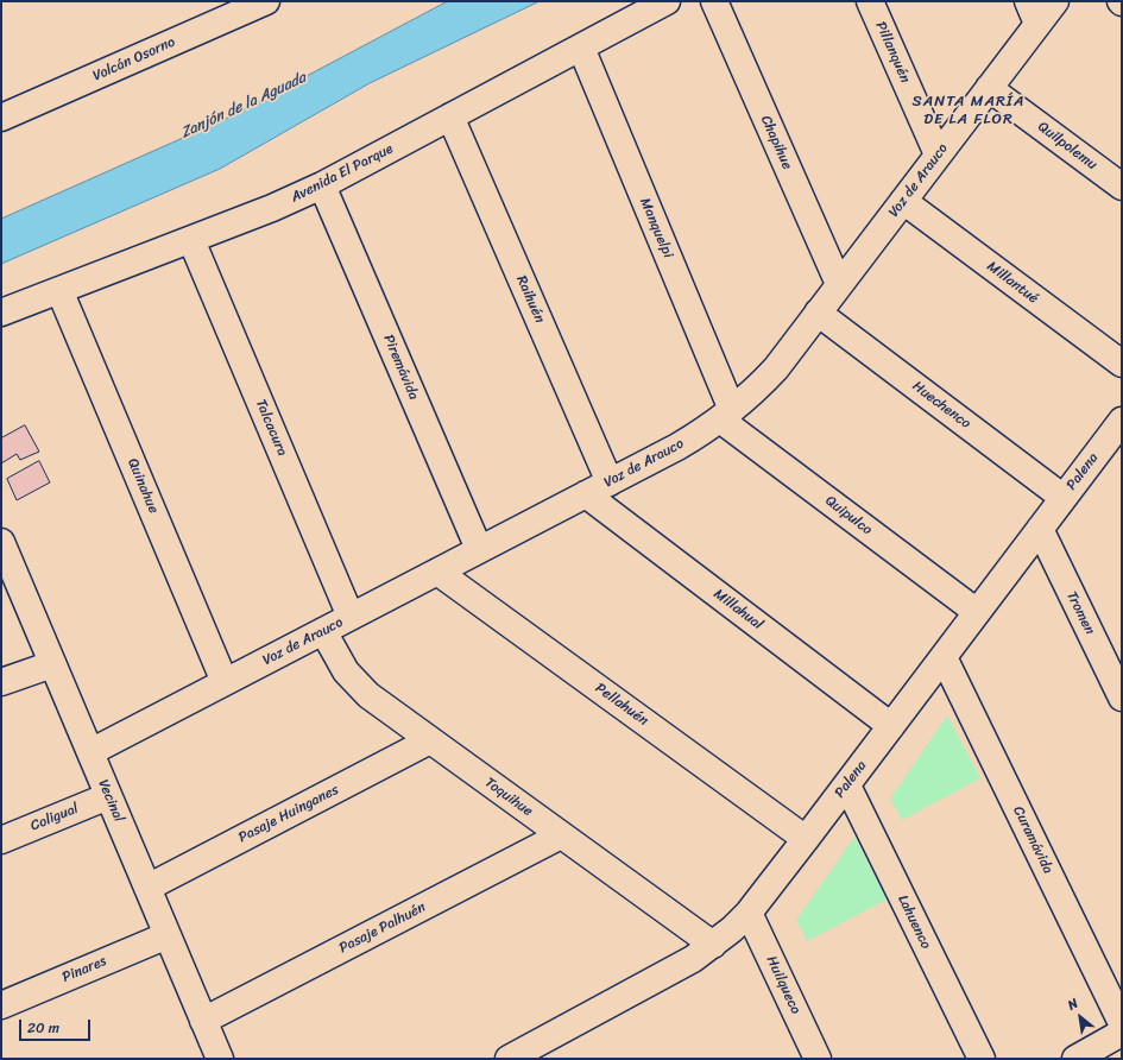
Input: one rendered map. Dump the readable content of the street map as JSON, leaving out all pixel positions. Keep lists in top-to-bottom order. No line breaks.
{"streets":{"street":["Pillanquén","Volcán Osorno","Chapihue","Quilpolemu","Avenida El Parque","Voz de Arauco","Manquelpi","Millantué","Raihuén","Piremávida","Huechenco","Talcacura","Palena","Quinahue","Quipulco","Millahual","Tromen","Pellahuén","Toquihue","Vecinal","Pasaje Huinganes","Coligual","Curamávida","Lahuenco","Pasaje Palhuén","Pinares","Huilqueco"]},"crossings":[["Pillanquén","Voz de Arauco"],["Chapihue","Voz de Arauco"],["Quilpolemu","Voz de Arauco"],["Avenida El Parque","Manquelpi"],["Avenida El Parque","Raihuén"],["Avenida El Parque","Piremávida"],["Avenida El Parque","Talcacura"],["Avenida El Parque","Quinahue"],["Voz de Arauco","Manquelpi"],["Voz de Arauco","Millantué"],["Voz de Arauco","Raihuén"],["Voz de Arauco","Piremávida"],["Voz de Arauco","Huechenco"],["Voz de Arauco","Talcacura"],["Voz de Arauco","Quinahue"],["Voz de Arauco","Quipulco"],["Voz de Arauco","Millahual"],["Voz de Arauco","Pellahuén"],["Voz de Arauco","Toquihue"],["Voz de Arauco","Vecinal"],["Manquelpi","Quipulco"],["Huechenco","Palena"],["Palena","Quipulco"],["Palena","Millahual"],["Palena","Tromen"],["Palena","Pellahuén"],["Palena","Toquihue"],["Palena","Curamávida"],["Palena","Lahuenco"],["Palena","Huilqueco"],["Toquihue","Pasaje Huinganes"],["Toquihue","Pasaje Palhuén"],["Vecinal","Pasaje Huinganes"],["Vecinal","Coligual"],["Vecinal","Pasaje Palhuén"],["Vecinal","Pinares"]],"districts":["SANTA MARÍA DE LA FLOR"],"water":["Zanjón de la Aguada"],"scale_bar":"20 m","north":"top left"}
